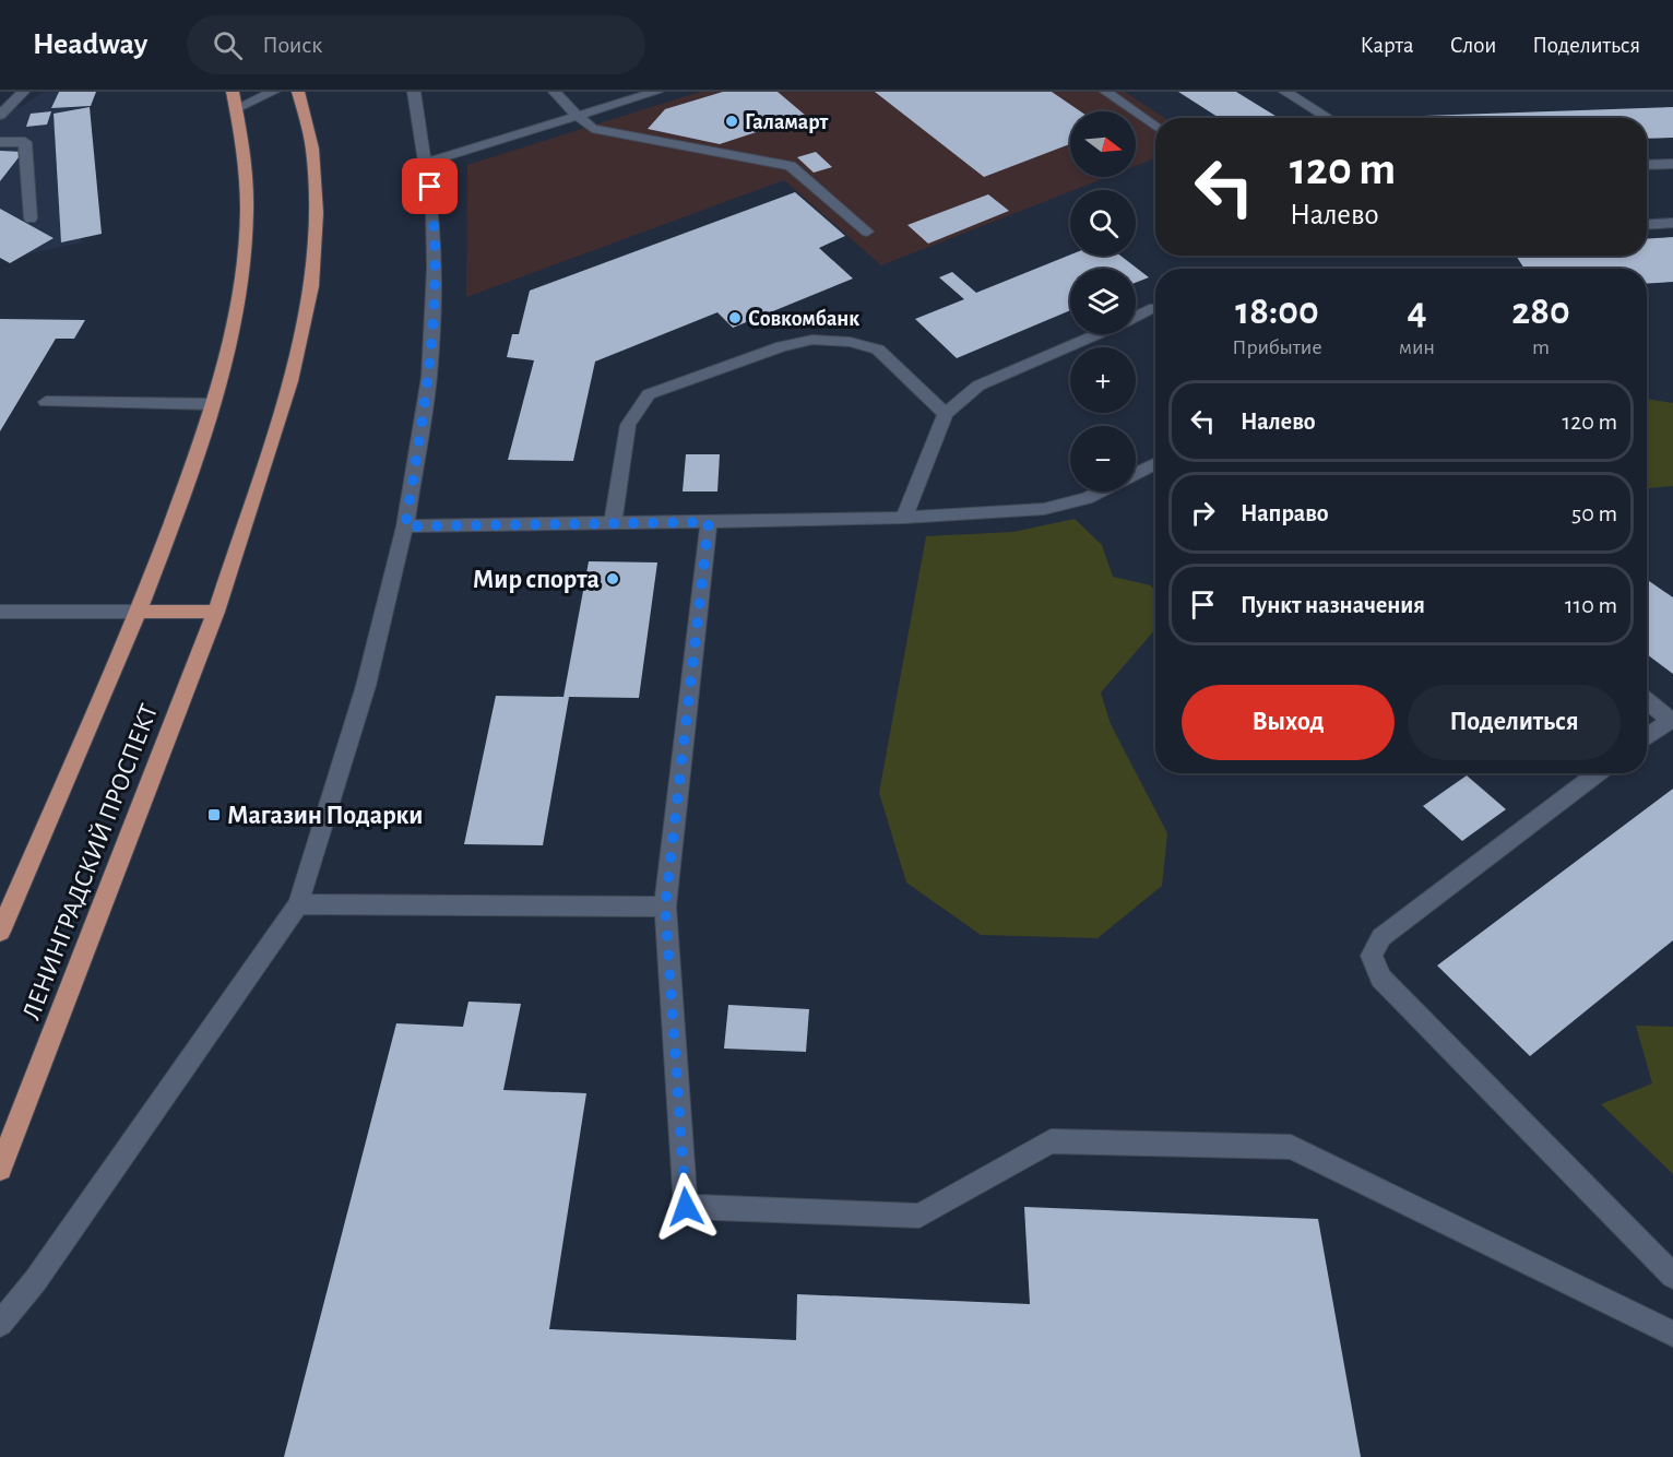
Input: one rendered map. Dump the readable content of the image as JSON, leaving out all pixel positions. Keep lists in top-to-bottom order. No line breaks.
{"streets":{"main road":["ЛЕНИНГРАДСКИЙ ПРОСПЕКТ"]},"places":{"other":["Галамарт","Совкомбанк","Мир спорта"],"transit":["Магазин Подарки"]},"north":"right","page":{"header":"Headway","search":"Поиск","nav":["Карта","Слои","Поделиться"],"map_buttons":["+","−"],"turn":["120 m","Налево"],"eta":["18:00","Прибытие","4","мин","280","m"],"list":[{"name":"Налево","value":"120 m"},{"name":"Направо","value":"50 m"},{"name":"Пункт назначения","value":"110 m"}],"buttons":["Выход","Поделиться"]}}
